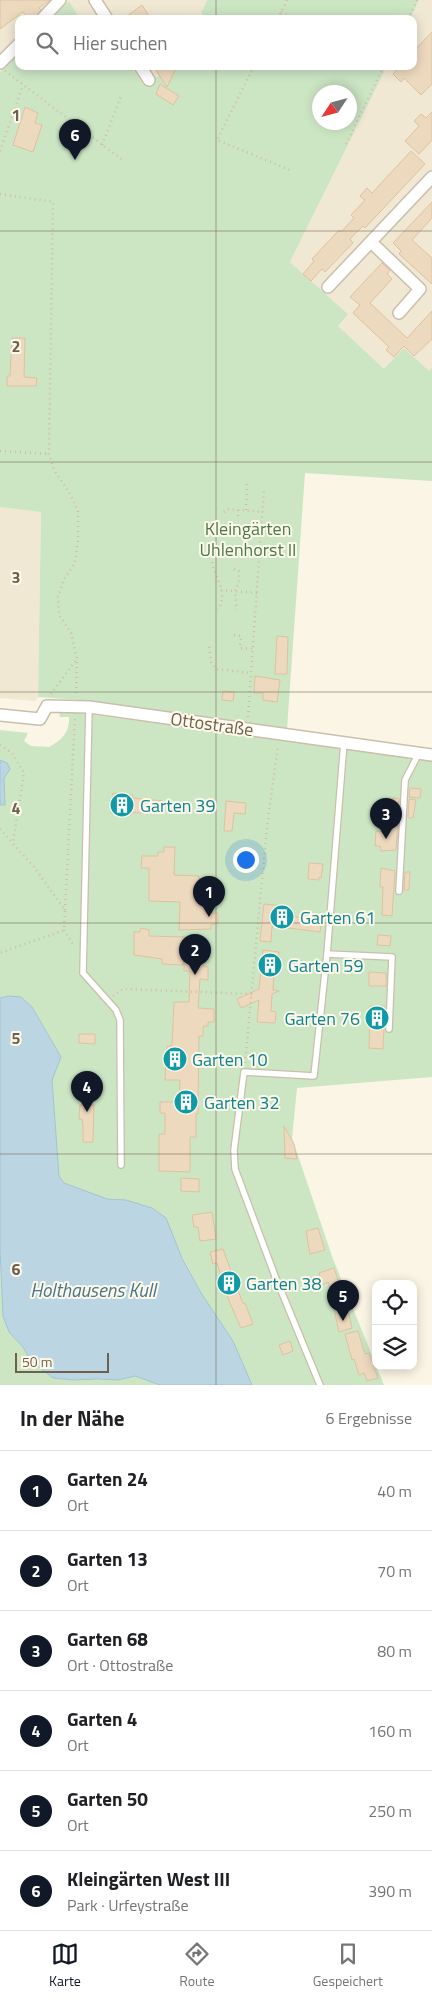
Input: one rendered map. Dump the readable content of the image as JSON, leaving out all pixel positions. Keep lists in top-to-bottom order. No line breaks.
{"streets":{"street":["Ottostraße"]},"water":["Holthausens Kull"],"parks":["Kleingärten Uhlenhorst II"],"places":{"building":["Garten 39","Garten 61","Garten 59","Garten 76","Garten 10","Garten 32","Garten 38"]},"scale_bar":"50 m","north":"bottom left","page":{"search":"Hier suchen","pins":["6","3","1","2","4","5"],"scale":"50 m","heading":["In der Nähe","6 Ergebnisse"],"list":[{"mark":"1","name":"Garten 24","note":"Ort","value":"40 m"},{"mark":"2","name":"Garten 13","note":"Ort","value":"70 m"},{"mark":"3","name":"Garten 68","note":"Ort · Ottostraße","value":"80 m"},{"mark":"4","name":"Garten 4","note":"Ort","value":"160 m"},{"mark":"5","name":"Garten 50","note":"Ort","value":"250 m"},{"mark":"6","name":"Kleingärten West III","note":"Park · Urfeystraße","value":"390 m"}],"nav":["Karte","Route","Gespeichert"]},"grid":{"rows":["1","2","3","4","5","6"]}}
